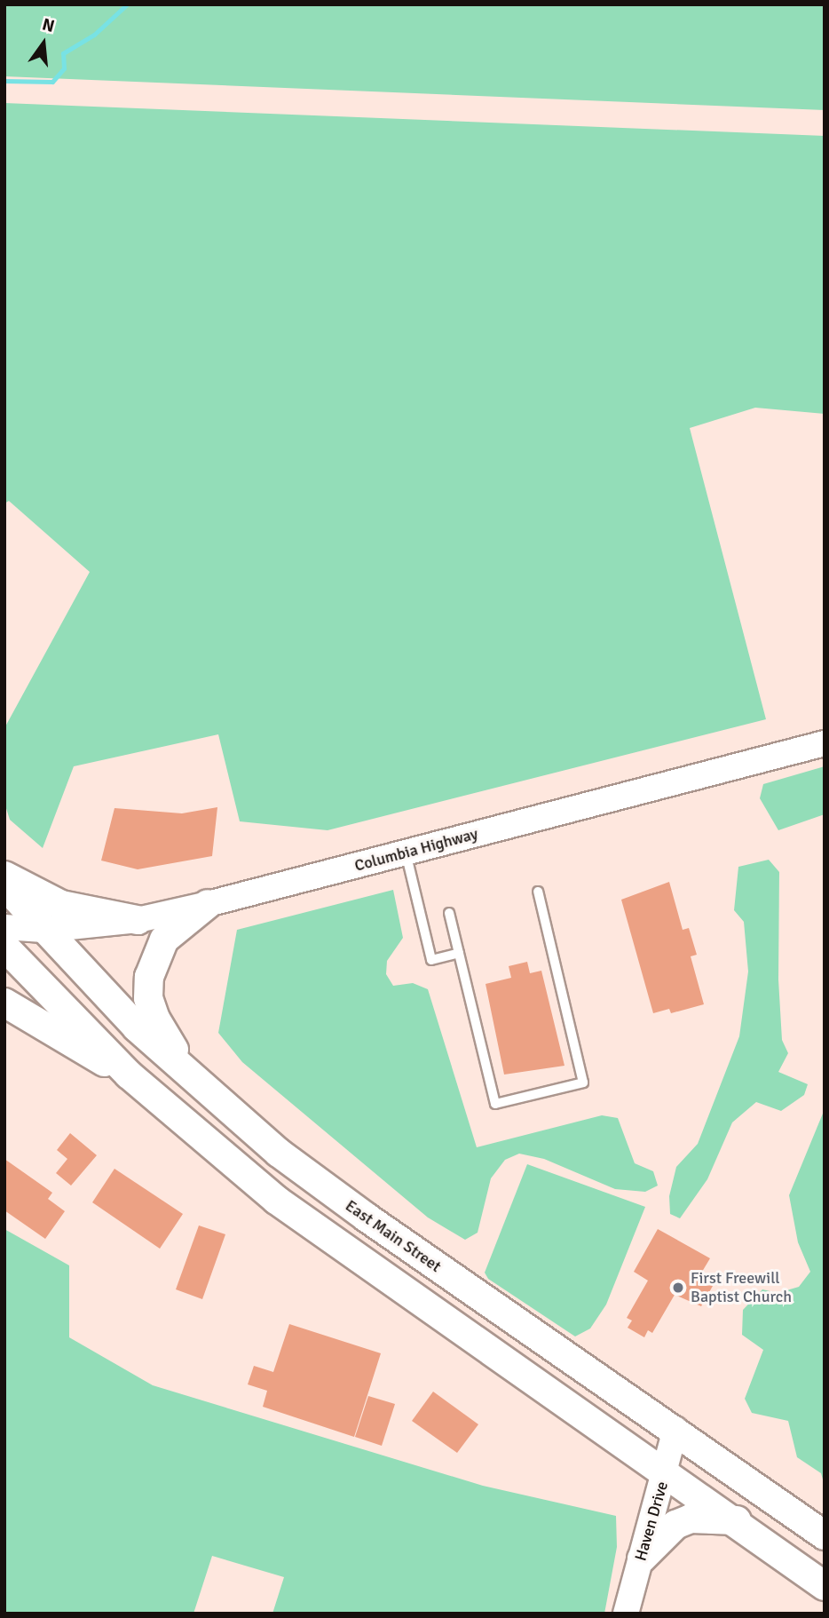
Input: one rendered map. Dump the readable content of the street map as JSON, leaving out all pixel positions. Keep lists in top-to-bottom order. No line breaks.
{"streets":{"main road":["Columbia Highway","East Main Street","Haven Drive"]},"crossings":[["Columbia Highway","East Main Street"],["East Main Street","Haven Drive"]],"places":["First Freewill Baptist Church"],"north":"top"}
